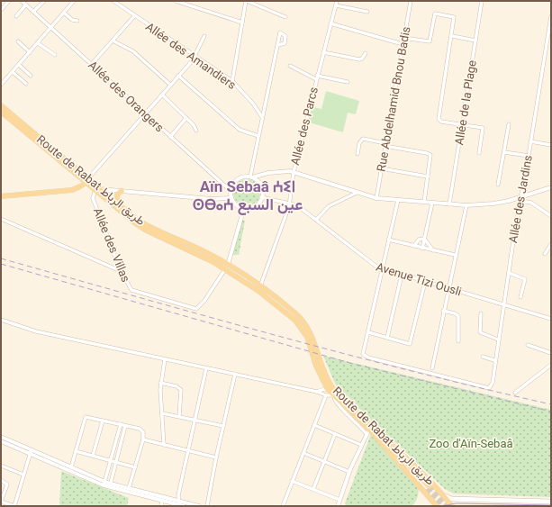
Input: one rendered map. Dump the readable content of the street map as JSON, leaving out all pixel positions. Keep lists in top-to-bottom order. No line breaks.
{"streets":{"main road":["Route de Rabat طريق الرباط"],"street":["Allée des Amandiers","Allée des Orangers","Rue Abdelhamid Bnou Badis","Allée de la Plage","Allée des Parcs","Allée des Jardins","Allée des Villas","Avenue Tizi Ousli"]},"crossings":[["Allée des Orangers","Allée des Villas"],["Allée des Orangers","Avenue Tizi Ousli"],["Allée des Parcs","Route de Rabat طريق الرباط"],["Allée des Parcs","Avenue Tizi Ousli"],["Route de Rabat طريق الرباط","Allée des Villas"],["Allée des Jardins","Avenue Tizi Ousli"],["Allée des Villas","Avenue Tizi Ousli"]],"districts":["Aïn Sebaâ ⵄⵉⵏ ⵙⴱⴰⵄ عين السبع"],"parks":["Zoo d'Aïn-Sebaâ"]}
